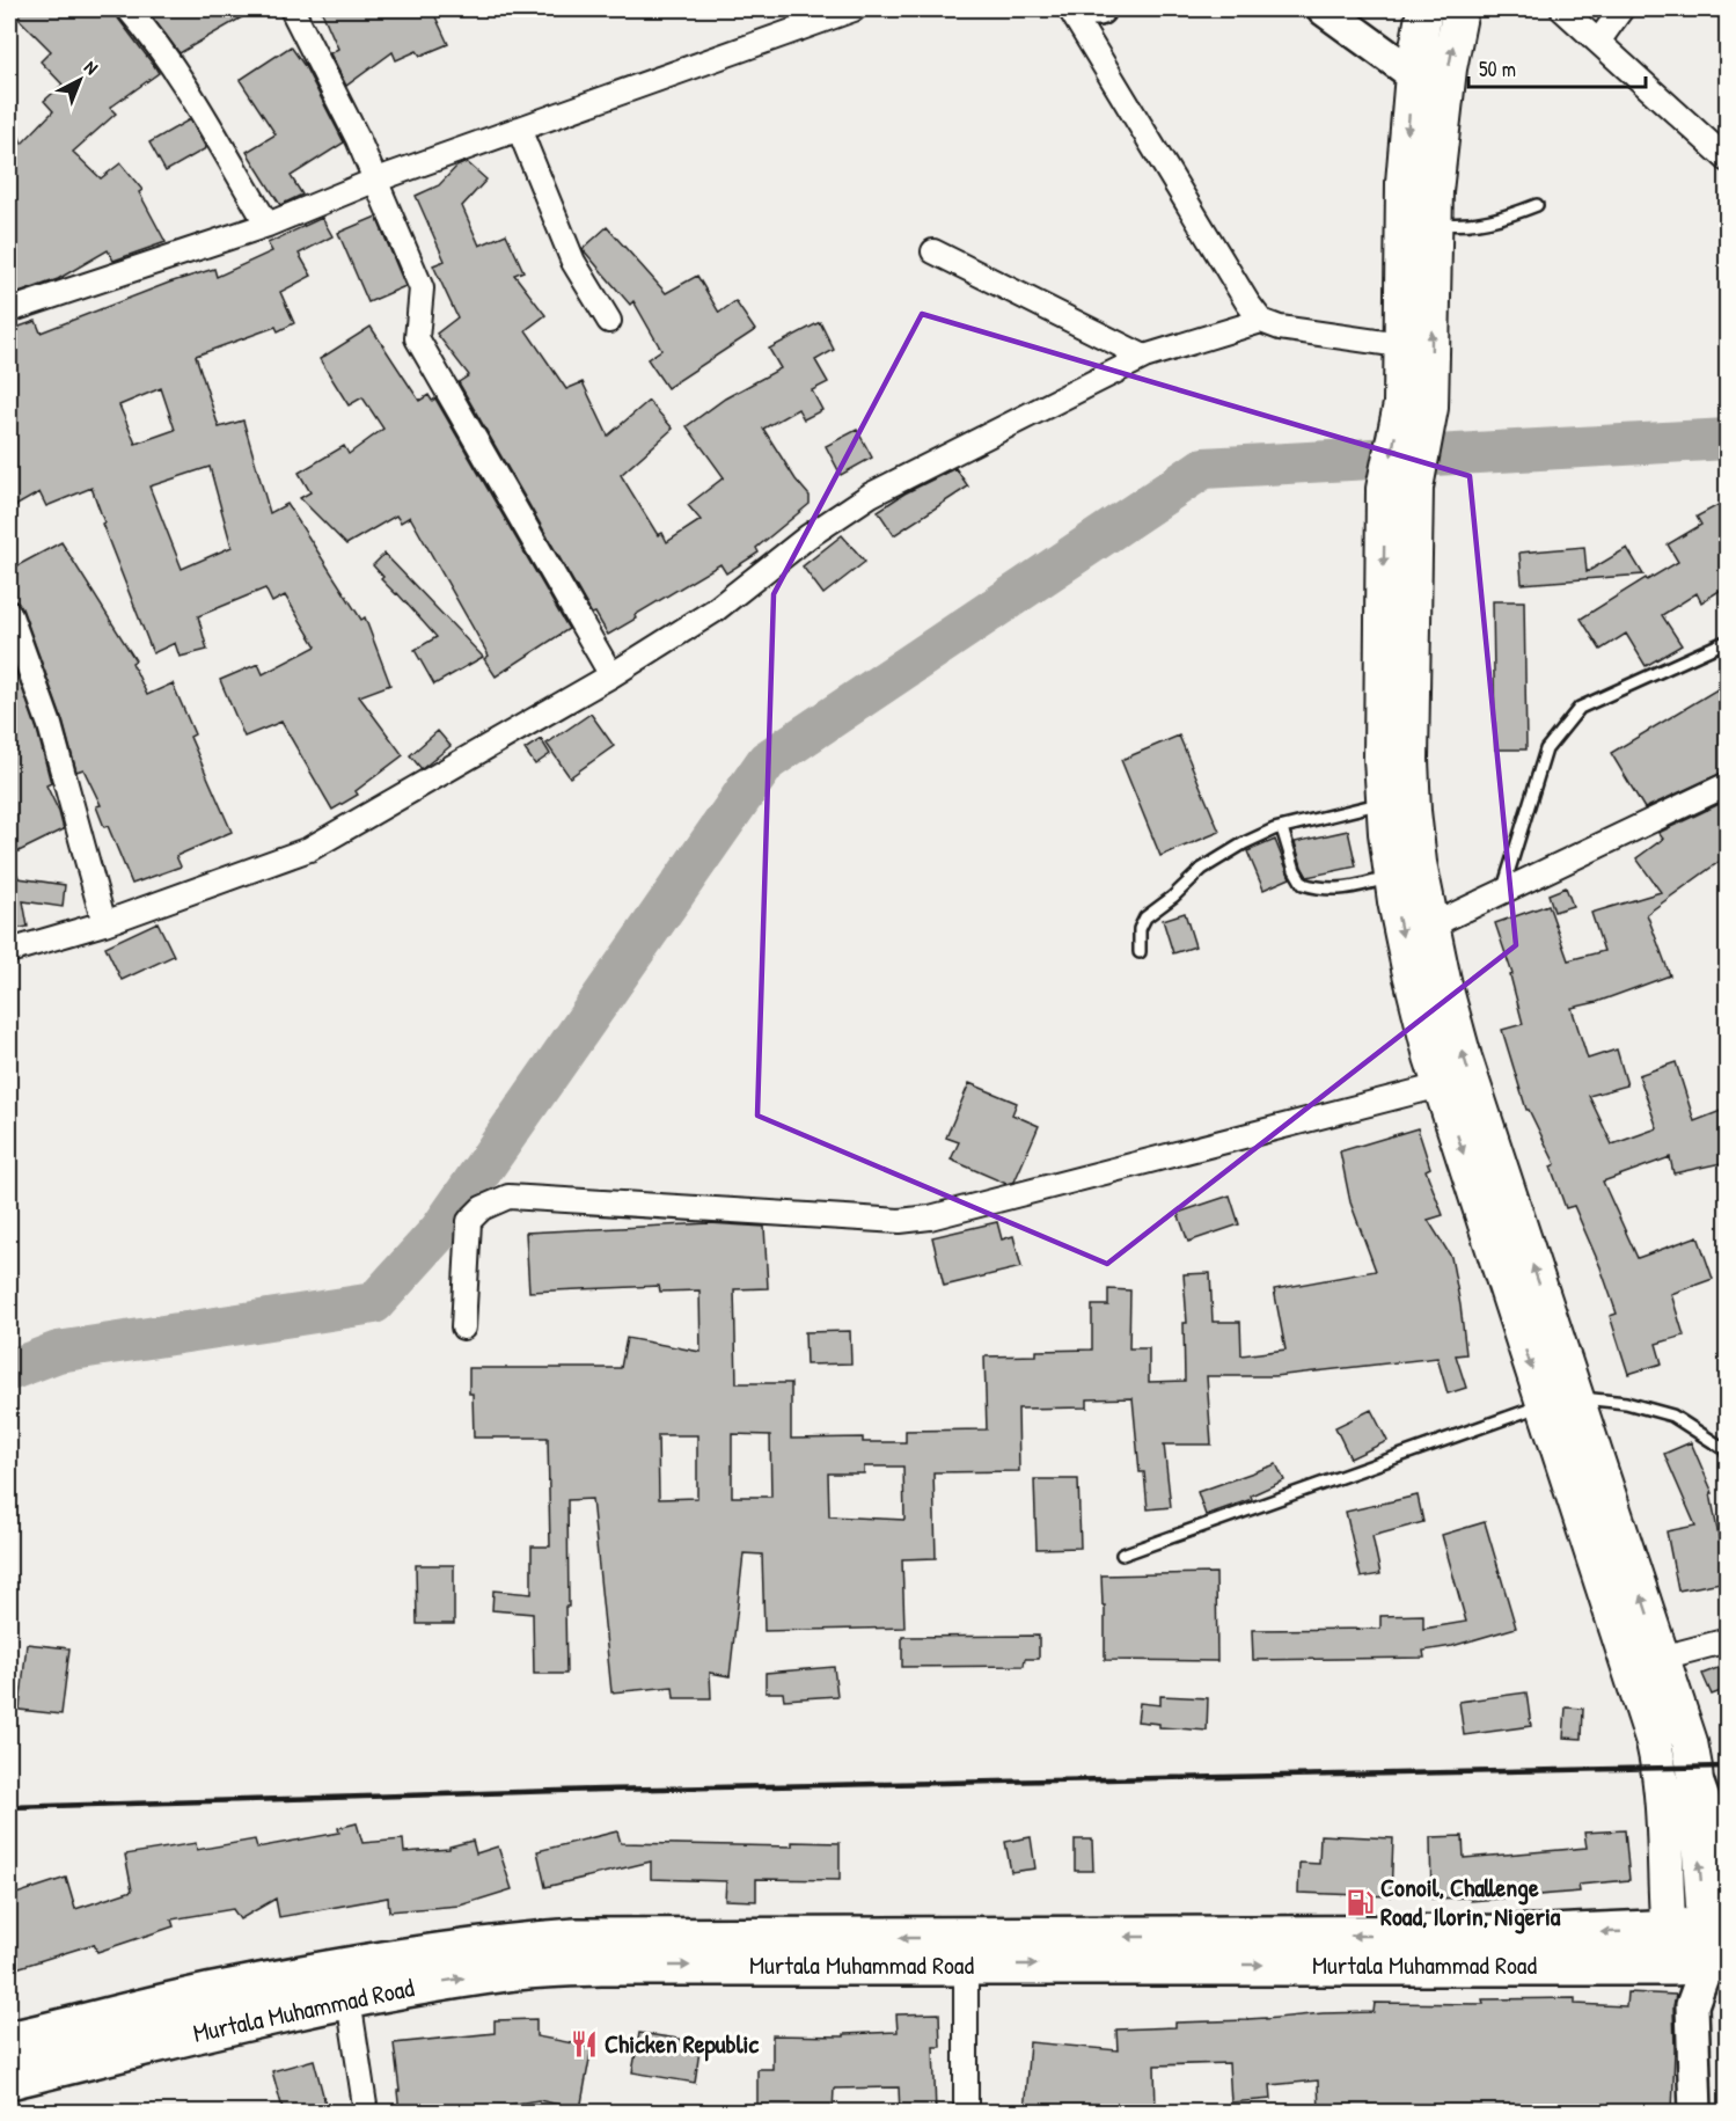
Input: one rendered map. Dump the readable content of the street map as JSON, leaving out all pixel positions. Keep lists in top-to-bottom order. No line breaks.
{"streets":{"highway":["Murtala Muhammad Road"]},"places":{"fuel station":["Conoil, Challenge Road, Ilorin, Nigeria"],"restaurant":["Chicken Republic"]},"scale_bar":"50 m","north":"top right"}
